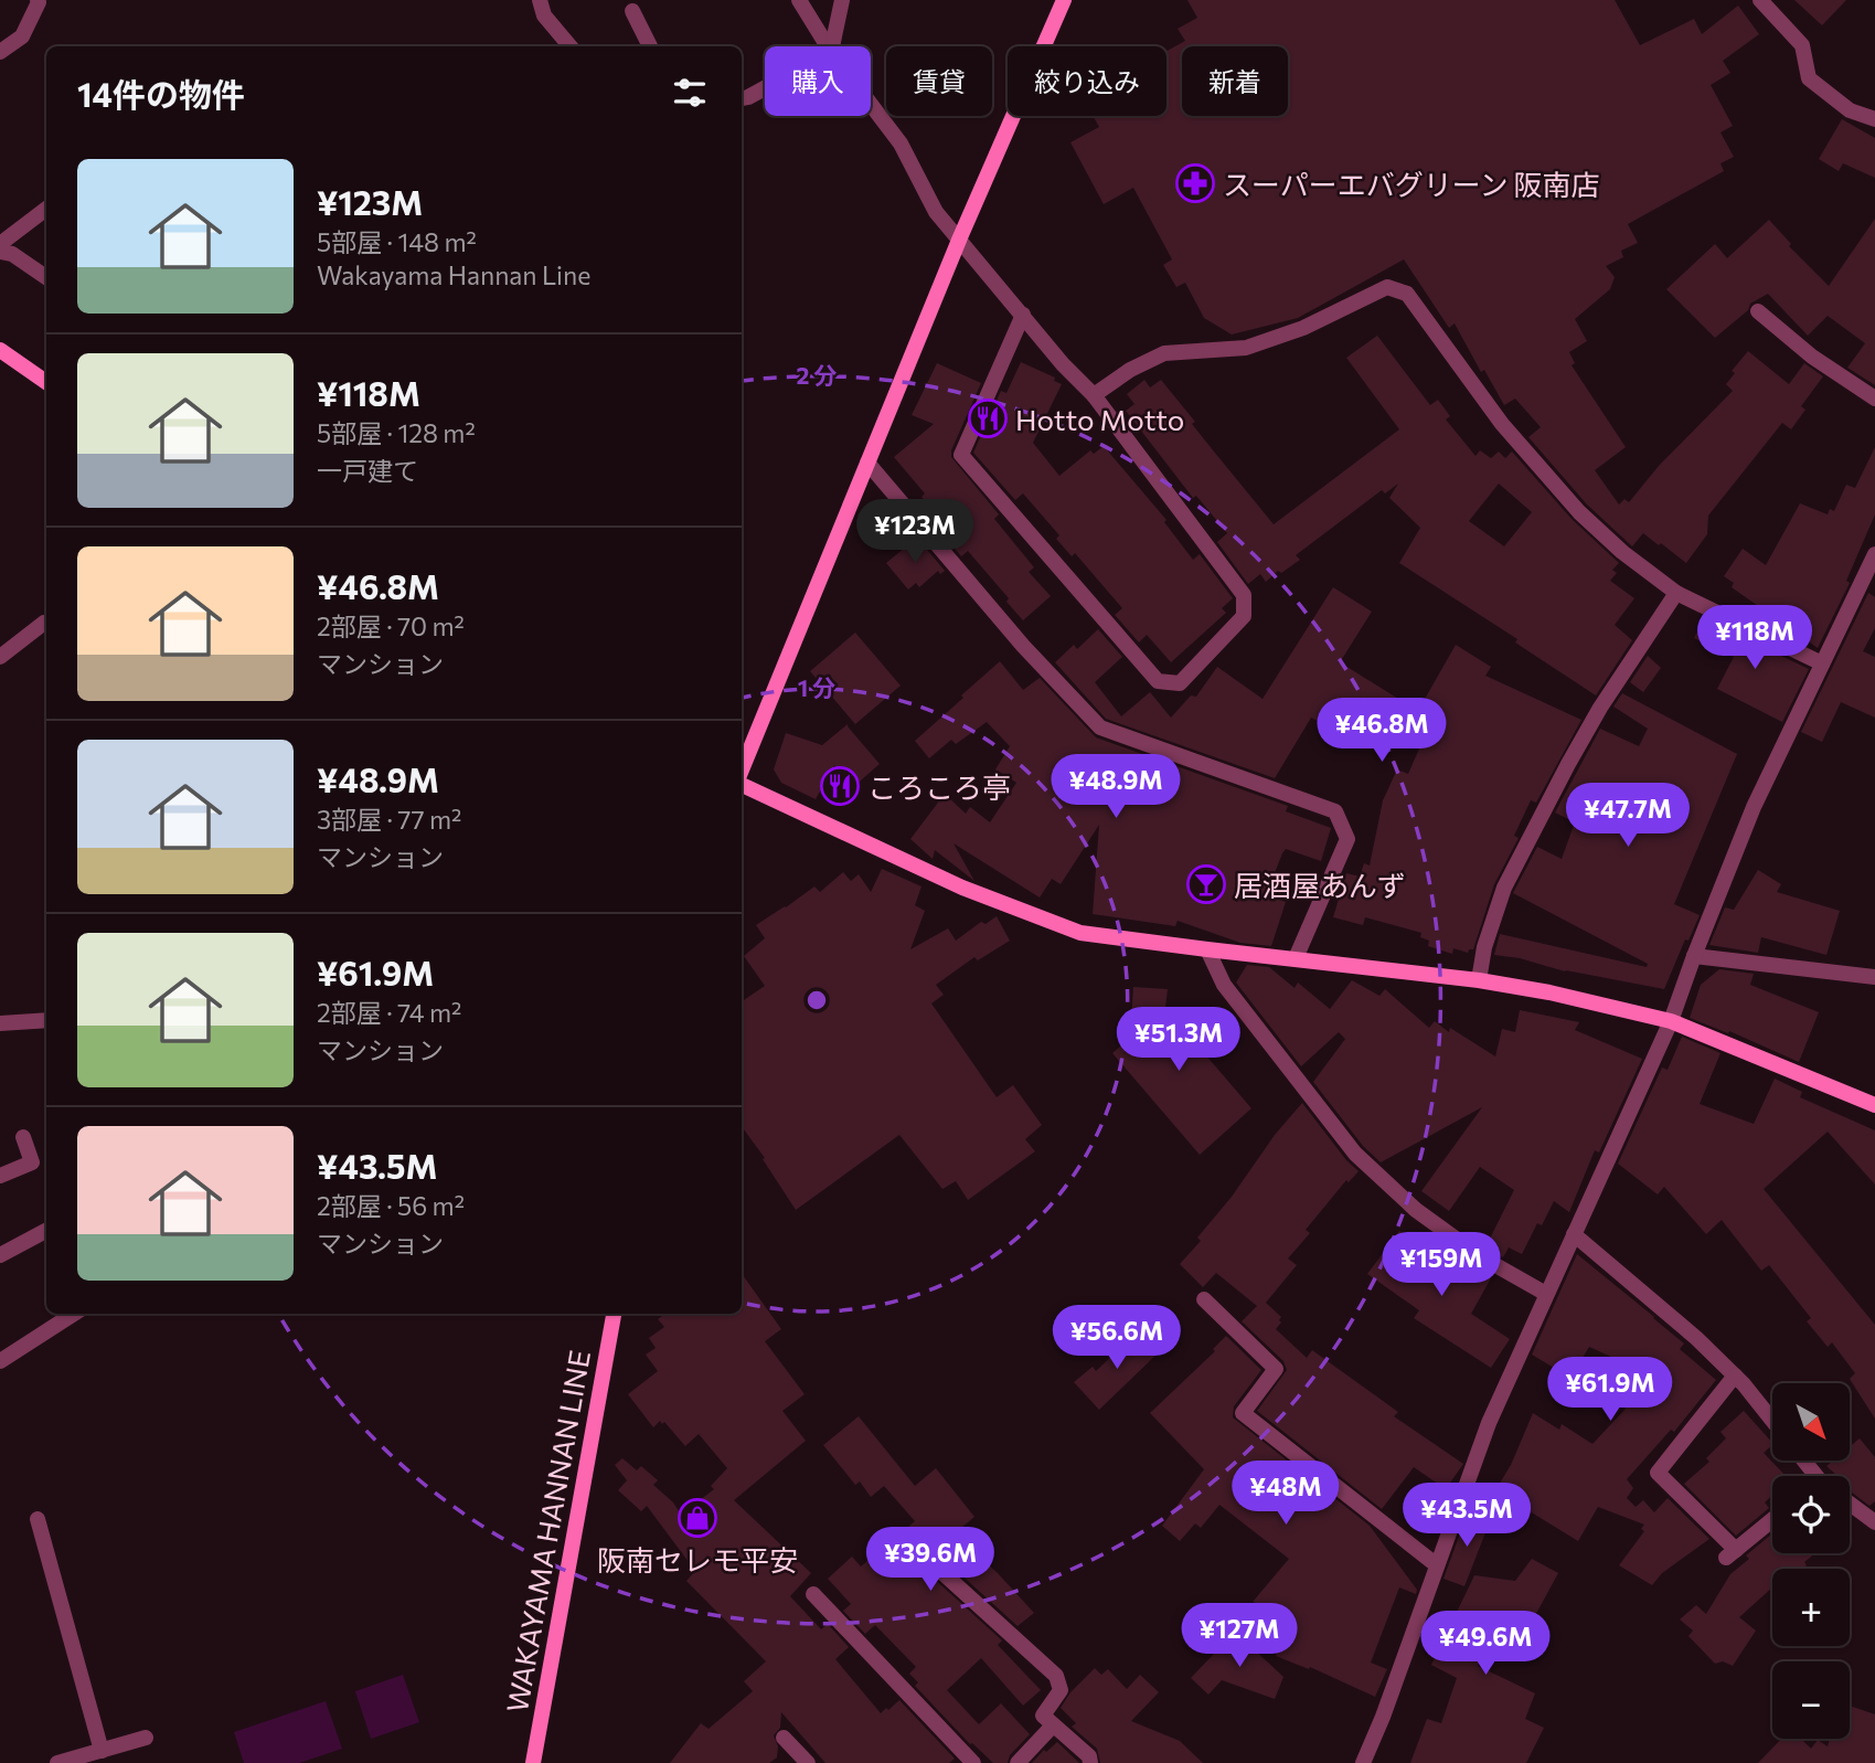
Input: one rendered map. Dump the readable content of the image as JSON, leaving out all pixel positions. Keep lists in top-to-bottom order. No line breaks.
{"streets":{"main road":["WAKAYAMA HANNAN LINE"]},"places":{"pharmacy":["スーパーエバグリーン 阪南店"],"restaurant":["Hotto Motto","ころころ亭"],"bar":["居酒屋あんず"],"shop":["阪南セレモ平安"]},"north":"bottom right","page":{"chip":["購入","賃貸","絞り込み","新着"],"heading":"14件の物件","list":[{"name":"¥123M","note":"5部屋 · 148 m² · Wakayama Hannan Line"},{"name":"¥118M","note":"5部屋 · 128 m² · 一戸建て"},{"name":"¥46.8M","note":"2部屋 · 70 m² · マンション"},{"name":"¥48.9M","note":"3部屋 · 77 m² · マンション"},{"name":"¥61.9M","note":"2部屋 · 74 m² · マンション"},{"name":"¥43.5M","note":"2部屋 · 56 m² · マンション"}],"price":["¥123M","¥118M","¥46.8M","¥48.9M","¥47.7M","¥51.3M","¥159M","¥56.6M","¥61.9M","¥48M","¥43.5M","¥39.6M","¥127M","¥49.6M"],"map_buttons":["+","−"]},"rings":["2 分","1 分"]}
